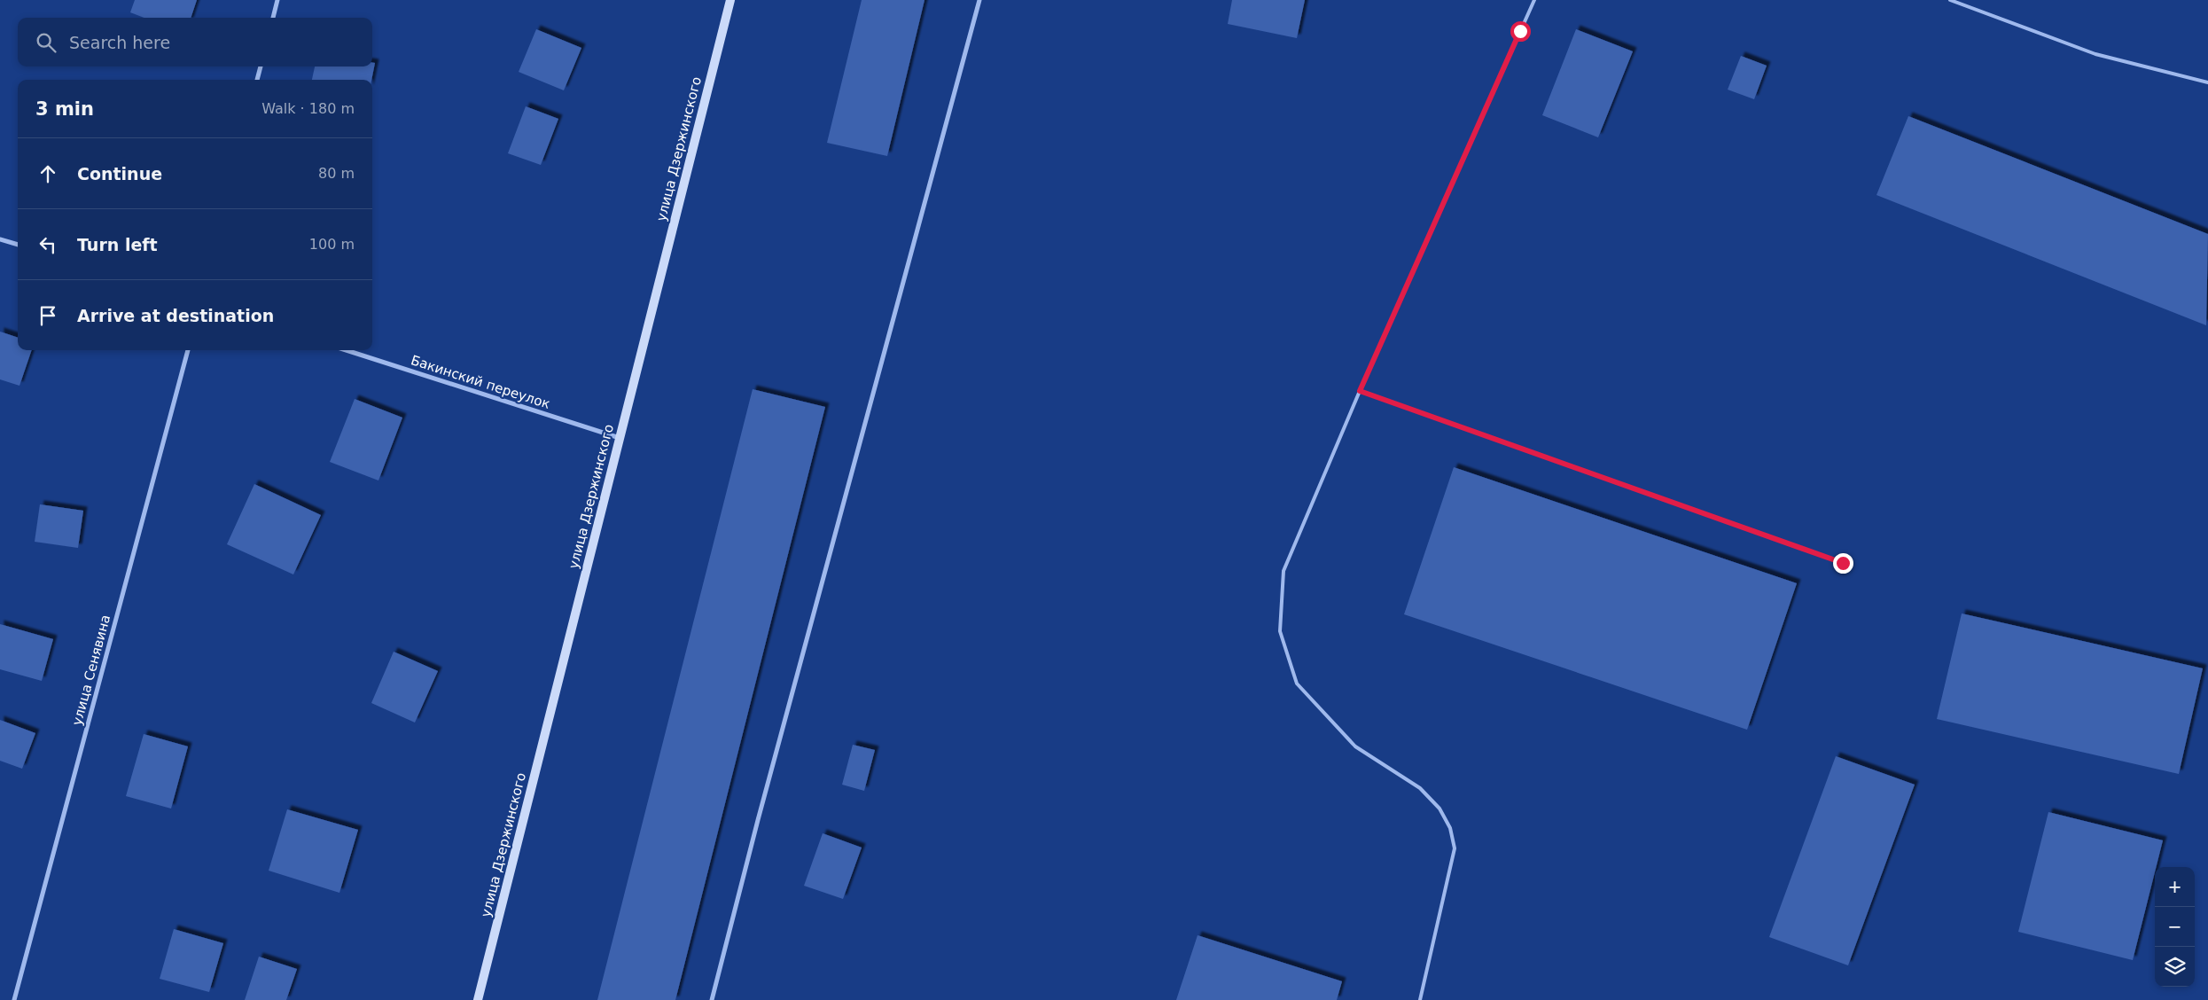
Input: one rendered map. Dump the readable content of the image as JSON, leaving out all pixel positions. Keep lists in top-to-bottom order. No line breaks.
{"streets":{"main road":["улица Дзержинского"],"street":["Бакинский переулок","улица Сенявина"]},"crossings":[["улица Дзержинского","Бакинский переулок"]],"page":{"search":"Search here","heading":["3 min","Walk · 180 m"],"list":[["Continue","80 m"],["Turn left","100 m"],"Arrive at destination"],"map_buttons":["+","−"]}}
